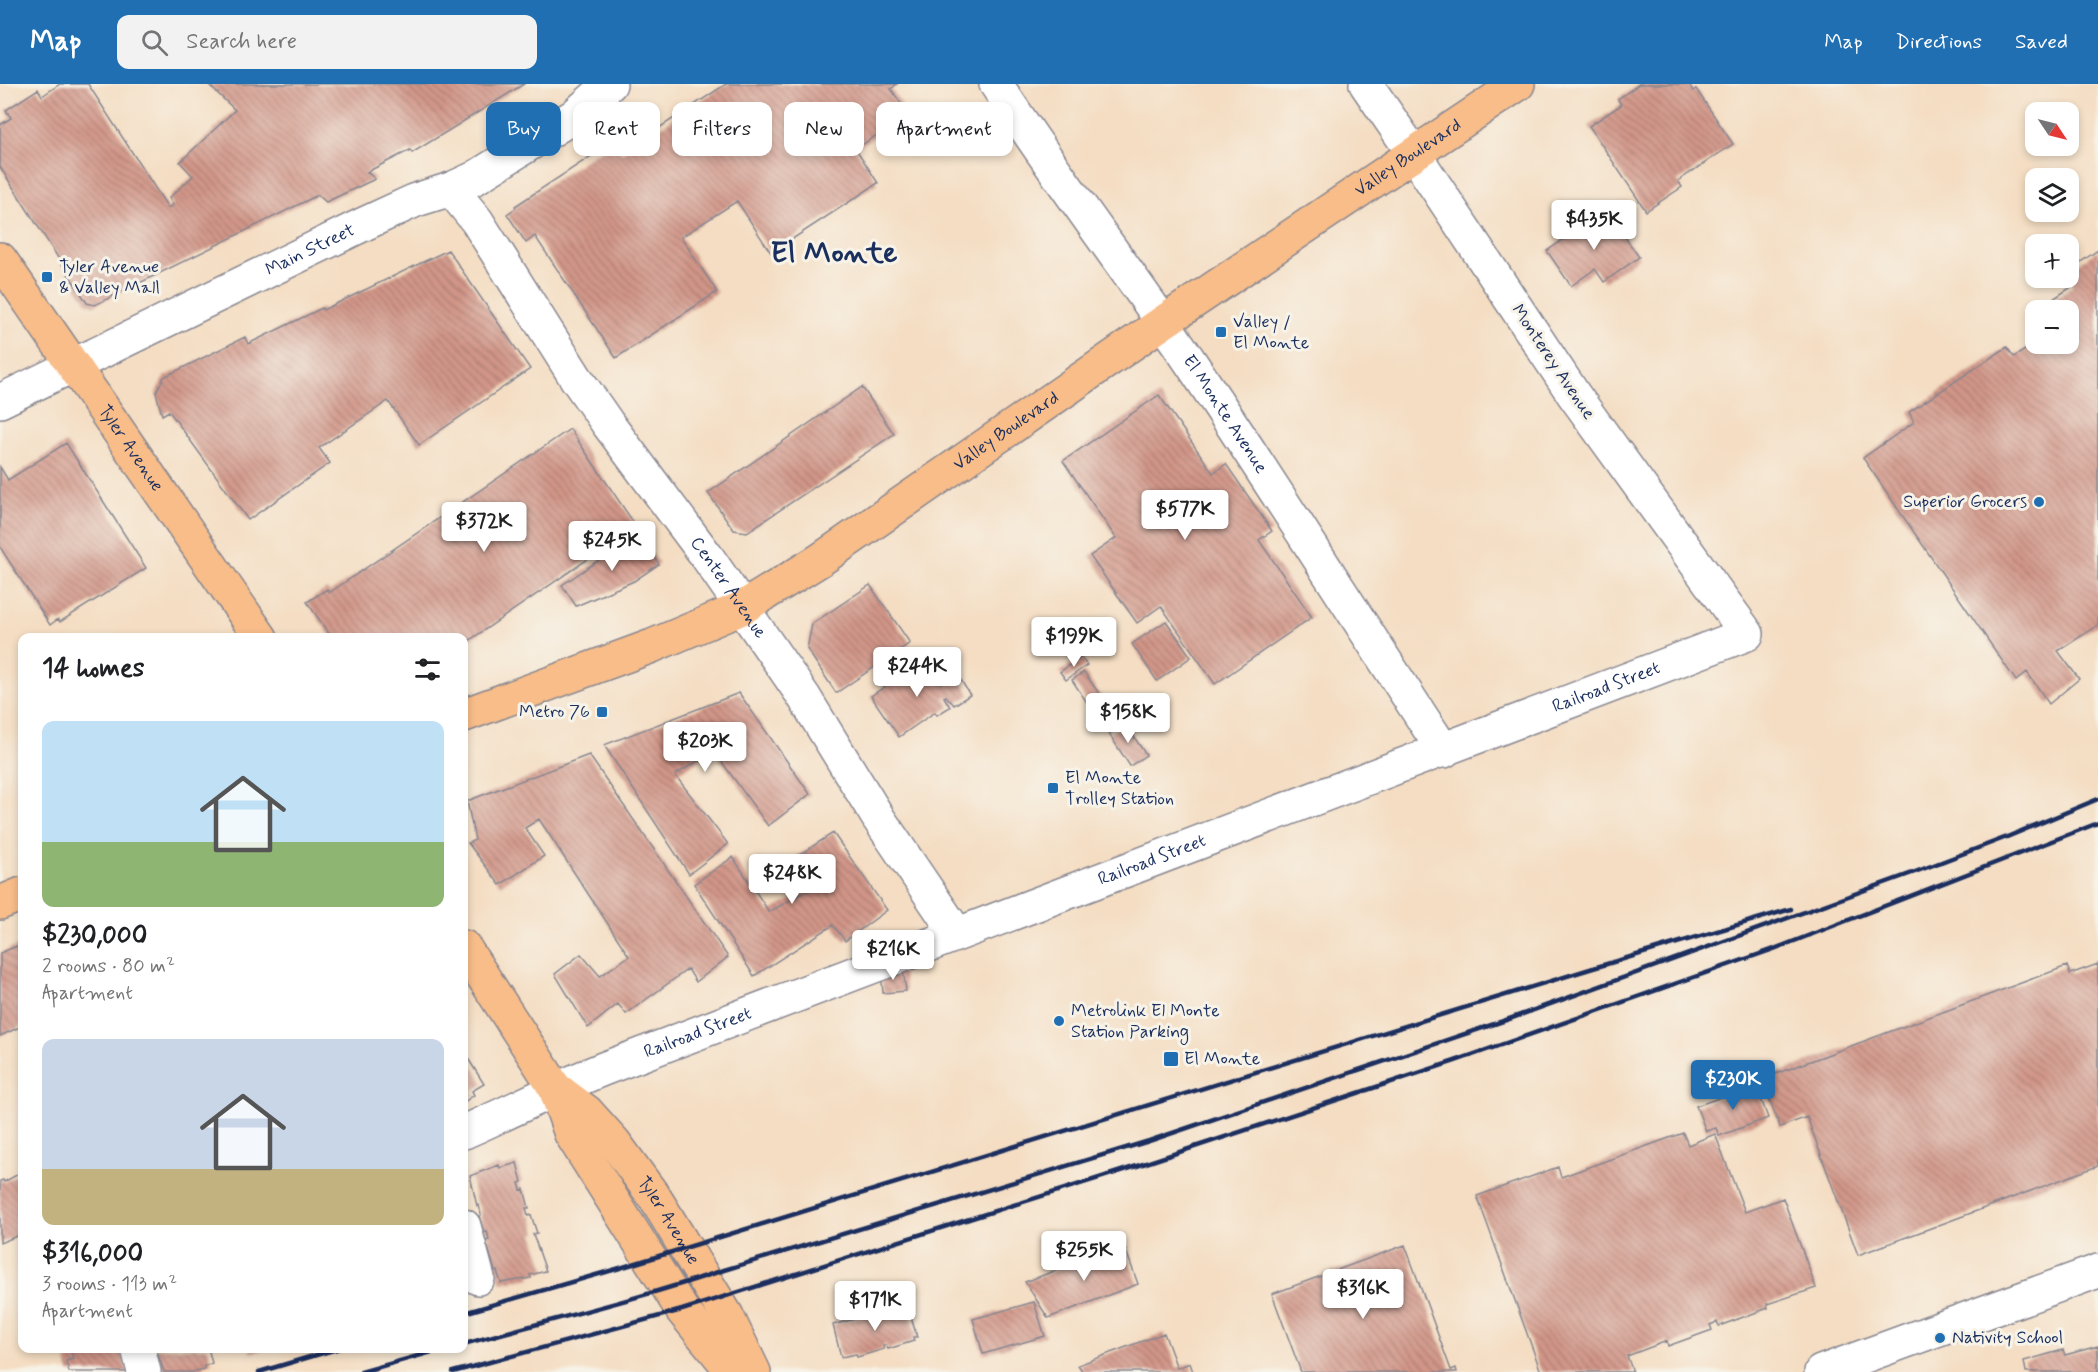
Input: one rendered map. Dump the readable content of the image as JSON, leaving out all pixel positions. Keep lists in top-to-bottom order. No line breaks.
{"streets":{"main road":["Valley Boulevard","Tyler Avenue"],"street":["Main Street","Monterey Avenue","El Monte Avenue","Center Avenue","Railroad Street"]},"crossings":[["Valley Boulevard","Monterey Avenue"],["Valley Boulevard","El Monte Avenue"],["Valley Boulevard","Center Avenue"],["Main Street","Tyler Avenue"],["Main Street","Center Avenue"],["Monterey Avenue","Railroad Street"],["El Monte Avenue","Railroad Street"],["Tyler Avenue","Railroad Street"],["Center Avenue","Railroad Street"]],"districts":["El Monte"],"places":{"transit":["Tyler Avenue & Valley Mall","Valley / El Monte","Metro 76","El Monte Trolley Station","El Monte"],"other":["Superior Grocers","Metrolink El Monte Station Parking","Nativity School"]},"north":"bottom right","page":{"header":"Map","search":"Search here","nav":["Map","Directions","Saved"],"map_buttons":["+","−"],"chip":["Buy","Rent","Filters","New","Apartment"],"price":["$435K","$577K","$372K","$245K","$199K","$244K","$158K","$203K","$248K","$216K","$230K","$255K","$316K","$171K"],"heading":"14 homes","list":[{"name":"$230,000","note":"2 rooms · 80 m² · Apartment"},{"name":"$316,000","note":"3 rooms · 113 m² · Apartment"}]}}
